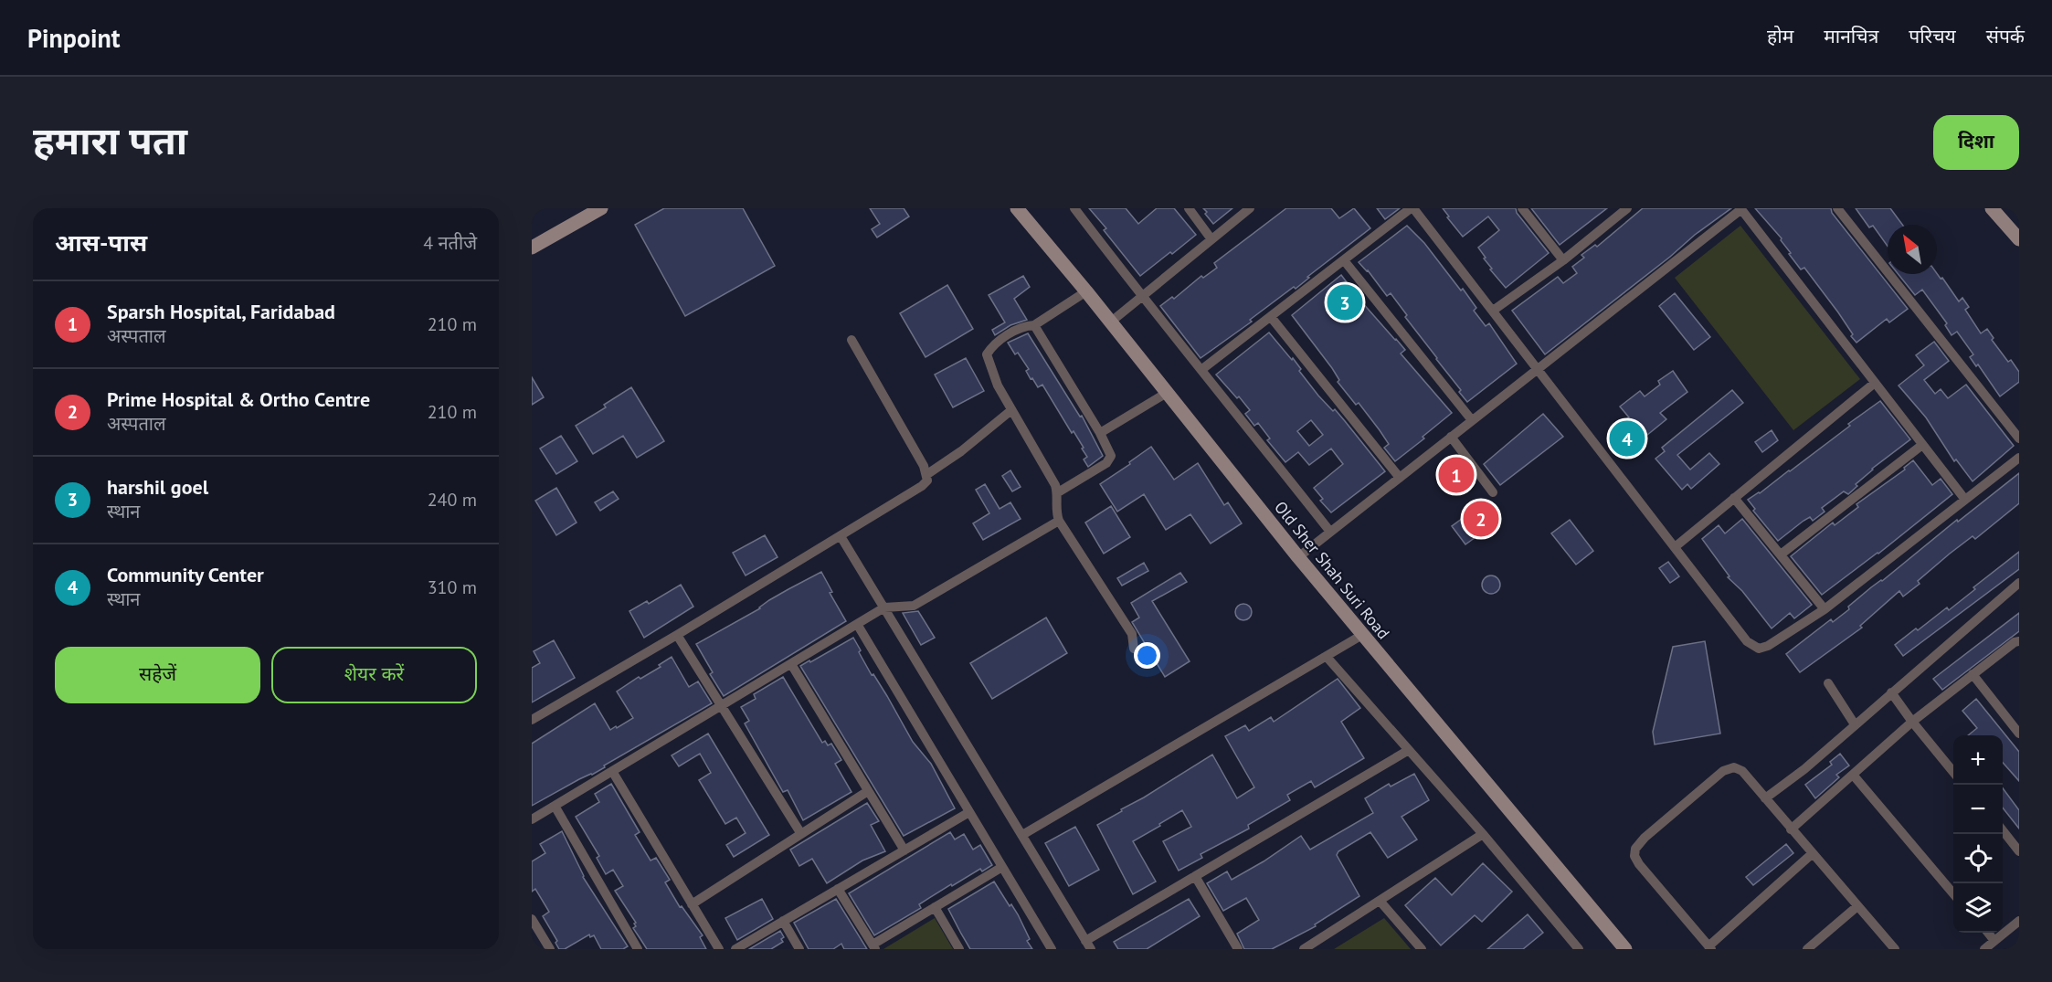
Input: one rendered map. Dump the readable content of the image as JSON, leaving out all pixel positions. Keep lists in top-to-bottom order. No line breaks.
{"streets":{"street":["Old Sher Shah Suri Road"]},"north":"top left","page":{"header":"Pinpoint","nav":["होम","मानचित्र","परिचय","संपर्क"],"title":"हमारा पता","buttons":["दिशा",["सहेजें","शेयर करें"]],"heading":["आस-पास","4 नतीजे"],"list":[{"mark":"1","name":"Sparsh Hospital, Faridabad","note":"अस्पताल","value":"210 m"},{"mark":"2","name":"Prime Hospital & Ortho Centre","note":"अस्पताल","value":"210 m"},{"mark":"3","name":"harshil goel","note":"स्थान","value":"240 m"},{"mark":"4","name":"Community Center","note":"स्थान","value":"310 m"}],"pins":["3","4","1","2"],"map_buttons":["+","−"]}}
